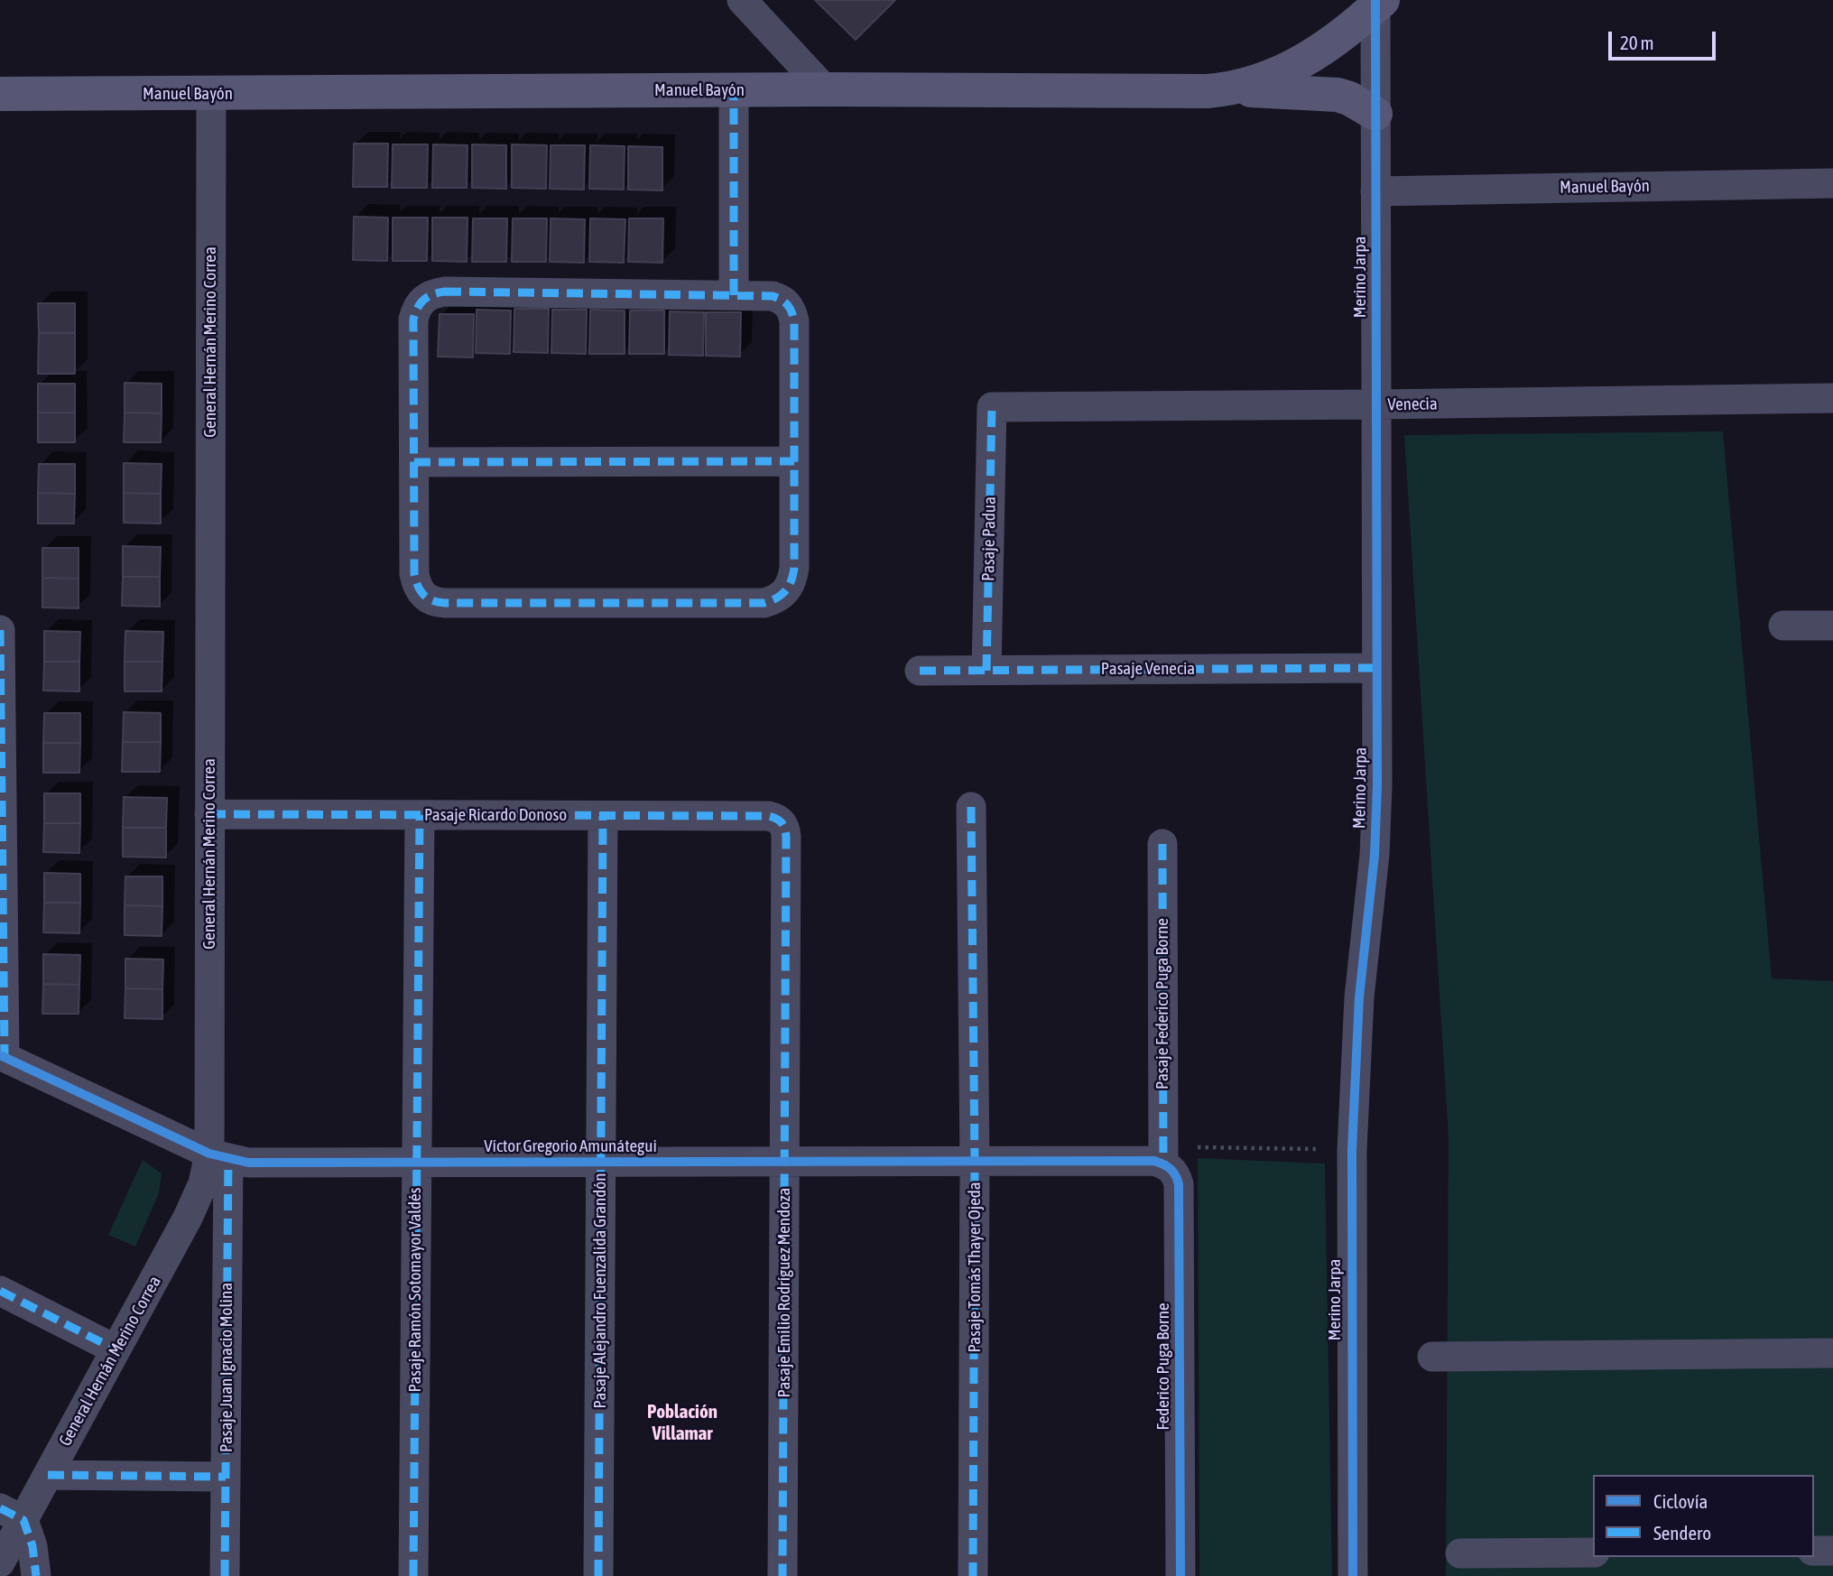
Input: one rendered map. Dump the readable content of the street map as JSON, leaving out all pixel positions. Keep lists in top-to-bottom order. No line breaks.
{"streets":{"street":["Manuel Bayón","Merino Jarpa","General Hernán Merino Correa","Venecia","Pasaje Padua","Pasaje Venecia","Pasaje Ricardo Donoso","Pasaje Federico Puga Borne","Víctor Gregorio Amunátegui","Pasaje Tomás Thayer Ojeda","Pasaje Ramón Sotomayor Valdés","Pasaje Alejandro Fuenzalida Grandón","Pasaje Emilio Rodríguez Mendoza","Federico Puga Borne","Pasaje Juan Ignacio Molina"]},"crossings":[["Manuel Bayón","Merino Jarpa"],["Manuel Bayón","General Hernán Merino Correa"],["Merino Jarpa","Venecia"],["Merino Jarpa","Pasaje Venecia"],["General Hernán Merino Correa","Pasaje Ricardo Donoso"],["General Hernán Merino Correa","Víctor Gregorio Amunátegui"],["General Hernán Merino Correa","Pasaje Juan Ignacio Molina"],["Venecia","Pasaje Padua"],["Pasaje Padua","Pasaje Venecia"],["Pasaje Ricardo Donoso","Pasaje Ramón Sotomayor Valdés"],["Pasaje Ricardo Donoso","Pasaje Alejandro Fuenzalida Grandón"],["Pasaje Ricardo Donoso","Pasaje Emilio Rodríguez Mendoza"],["Pasaje Federico Puga Borne","Víctor Gregorio Amunátegui"],["Pasaje Federico Puga Borne","Federico Puga Borne"],["Víctor Gregorio Amunátegui","Pasaje Tomás Thayer Ojeda"],["Víctor Gregorio Amunátegui","Pasaje Ramón Sotomayor Valdés"],["Víctor Gregorio Amunátegui","Pasaje Alejandro Fuenzalida Grandón"],["Víctor Gregorio Amunátegui","Pasaje Emilio Rodríguez Mendoza"],["Víctor Gregorio Amunátegui","Federico Puga Borne"],["Víctor Gregorio Amunátegui","Pasaje Juan Ignacio Molina"]],"districts":["Población Villamar"],"legend":["Ciclovía","Sendero"],"scale_bar":"20 m"}
